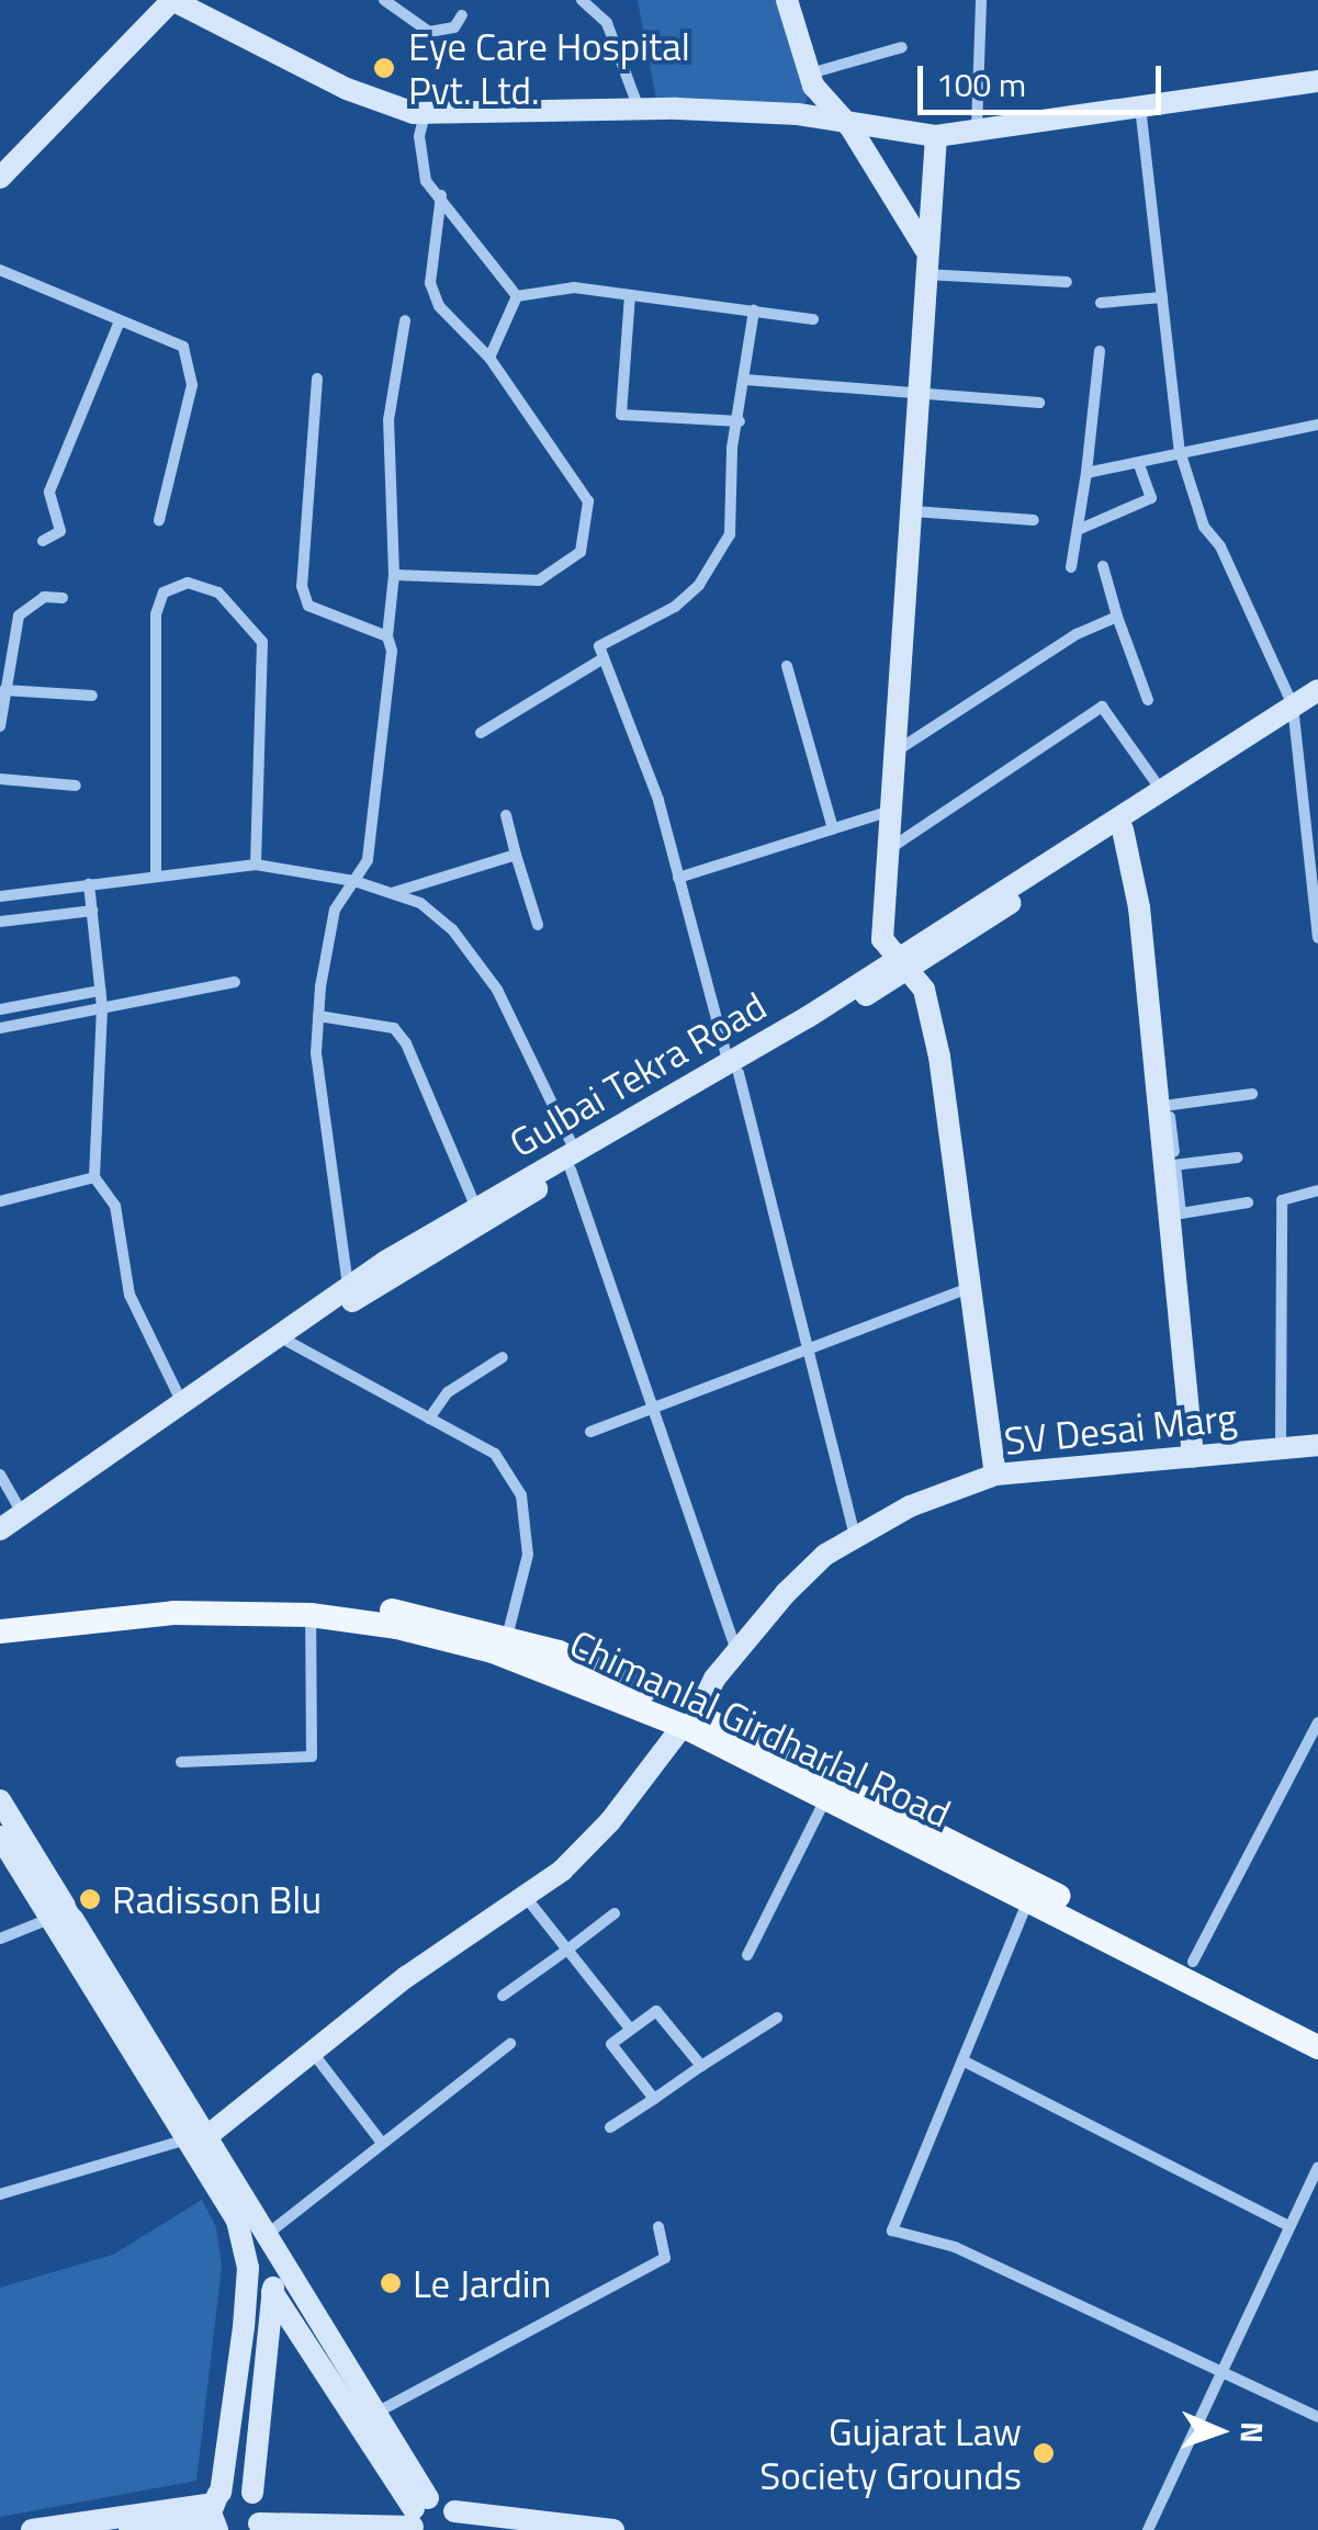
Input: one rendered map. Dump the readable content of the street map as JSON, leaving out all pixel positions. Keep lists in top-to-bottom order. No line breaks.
{"streets":{"main road":["Gulbai Tekra Road","SV Desai Marg","Chimanlal Girdharlal Road"]},"crossings":[["SV Desai Marg","Chimanlal Girdharlal Road"]],"places":["Eye Care Hospital Pvt. Ltd.","Radisson Blu","Le Jardin","Gujarat Law Society Grounds"],"scale_bar":"100 m","north":"right"}
